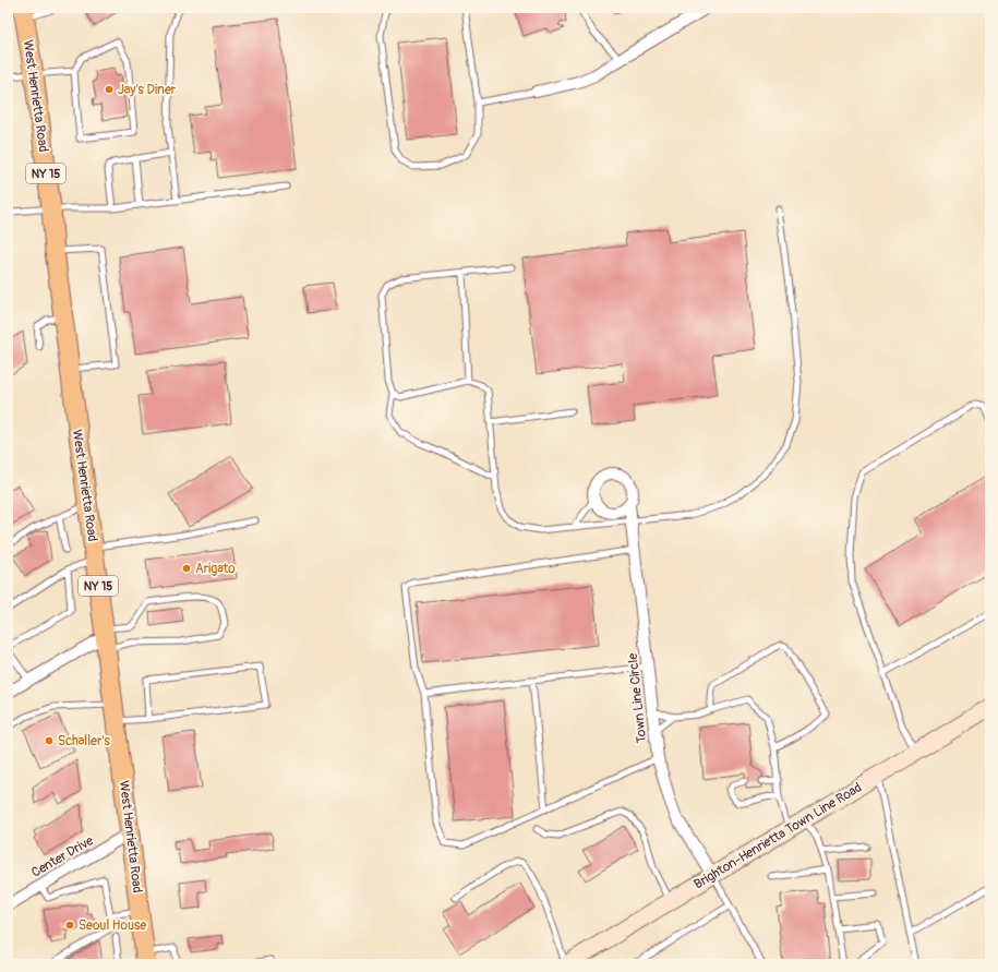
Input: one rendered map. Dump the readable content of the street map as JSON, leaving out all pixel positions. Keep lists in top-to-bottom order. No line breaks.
{"streets":{"main road":["West Henrietta Road","NY 15"],"street":["Town Line Circle","Brighton-Henrietta Town Line Road","Center Drive"]},"crossings":[["West Henrietta Road","Center Drive"],["Town Line Circle","Brighton-Henrietta Town Line Road"]],"places":["Jay's Diner","Arigato","Schaller's","Seoul House"]}
